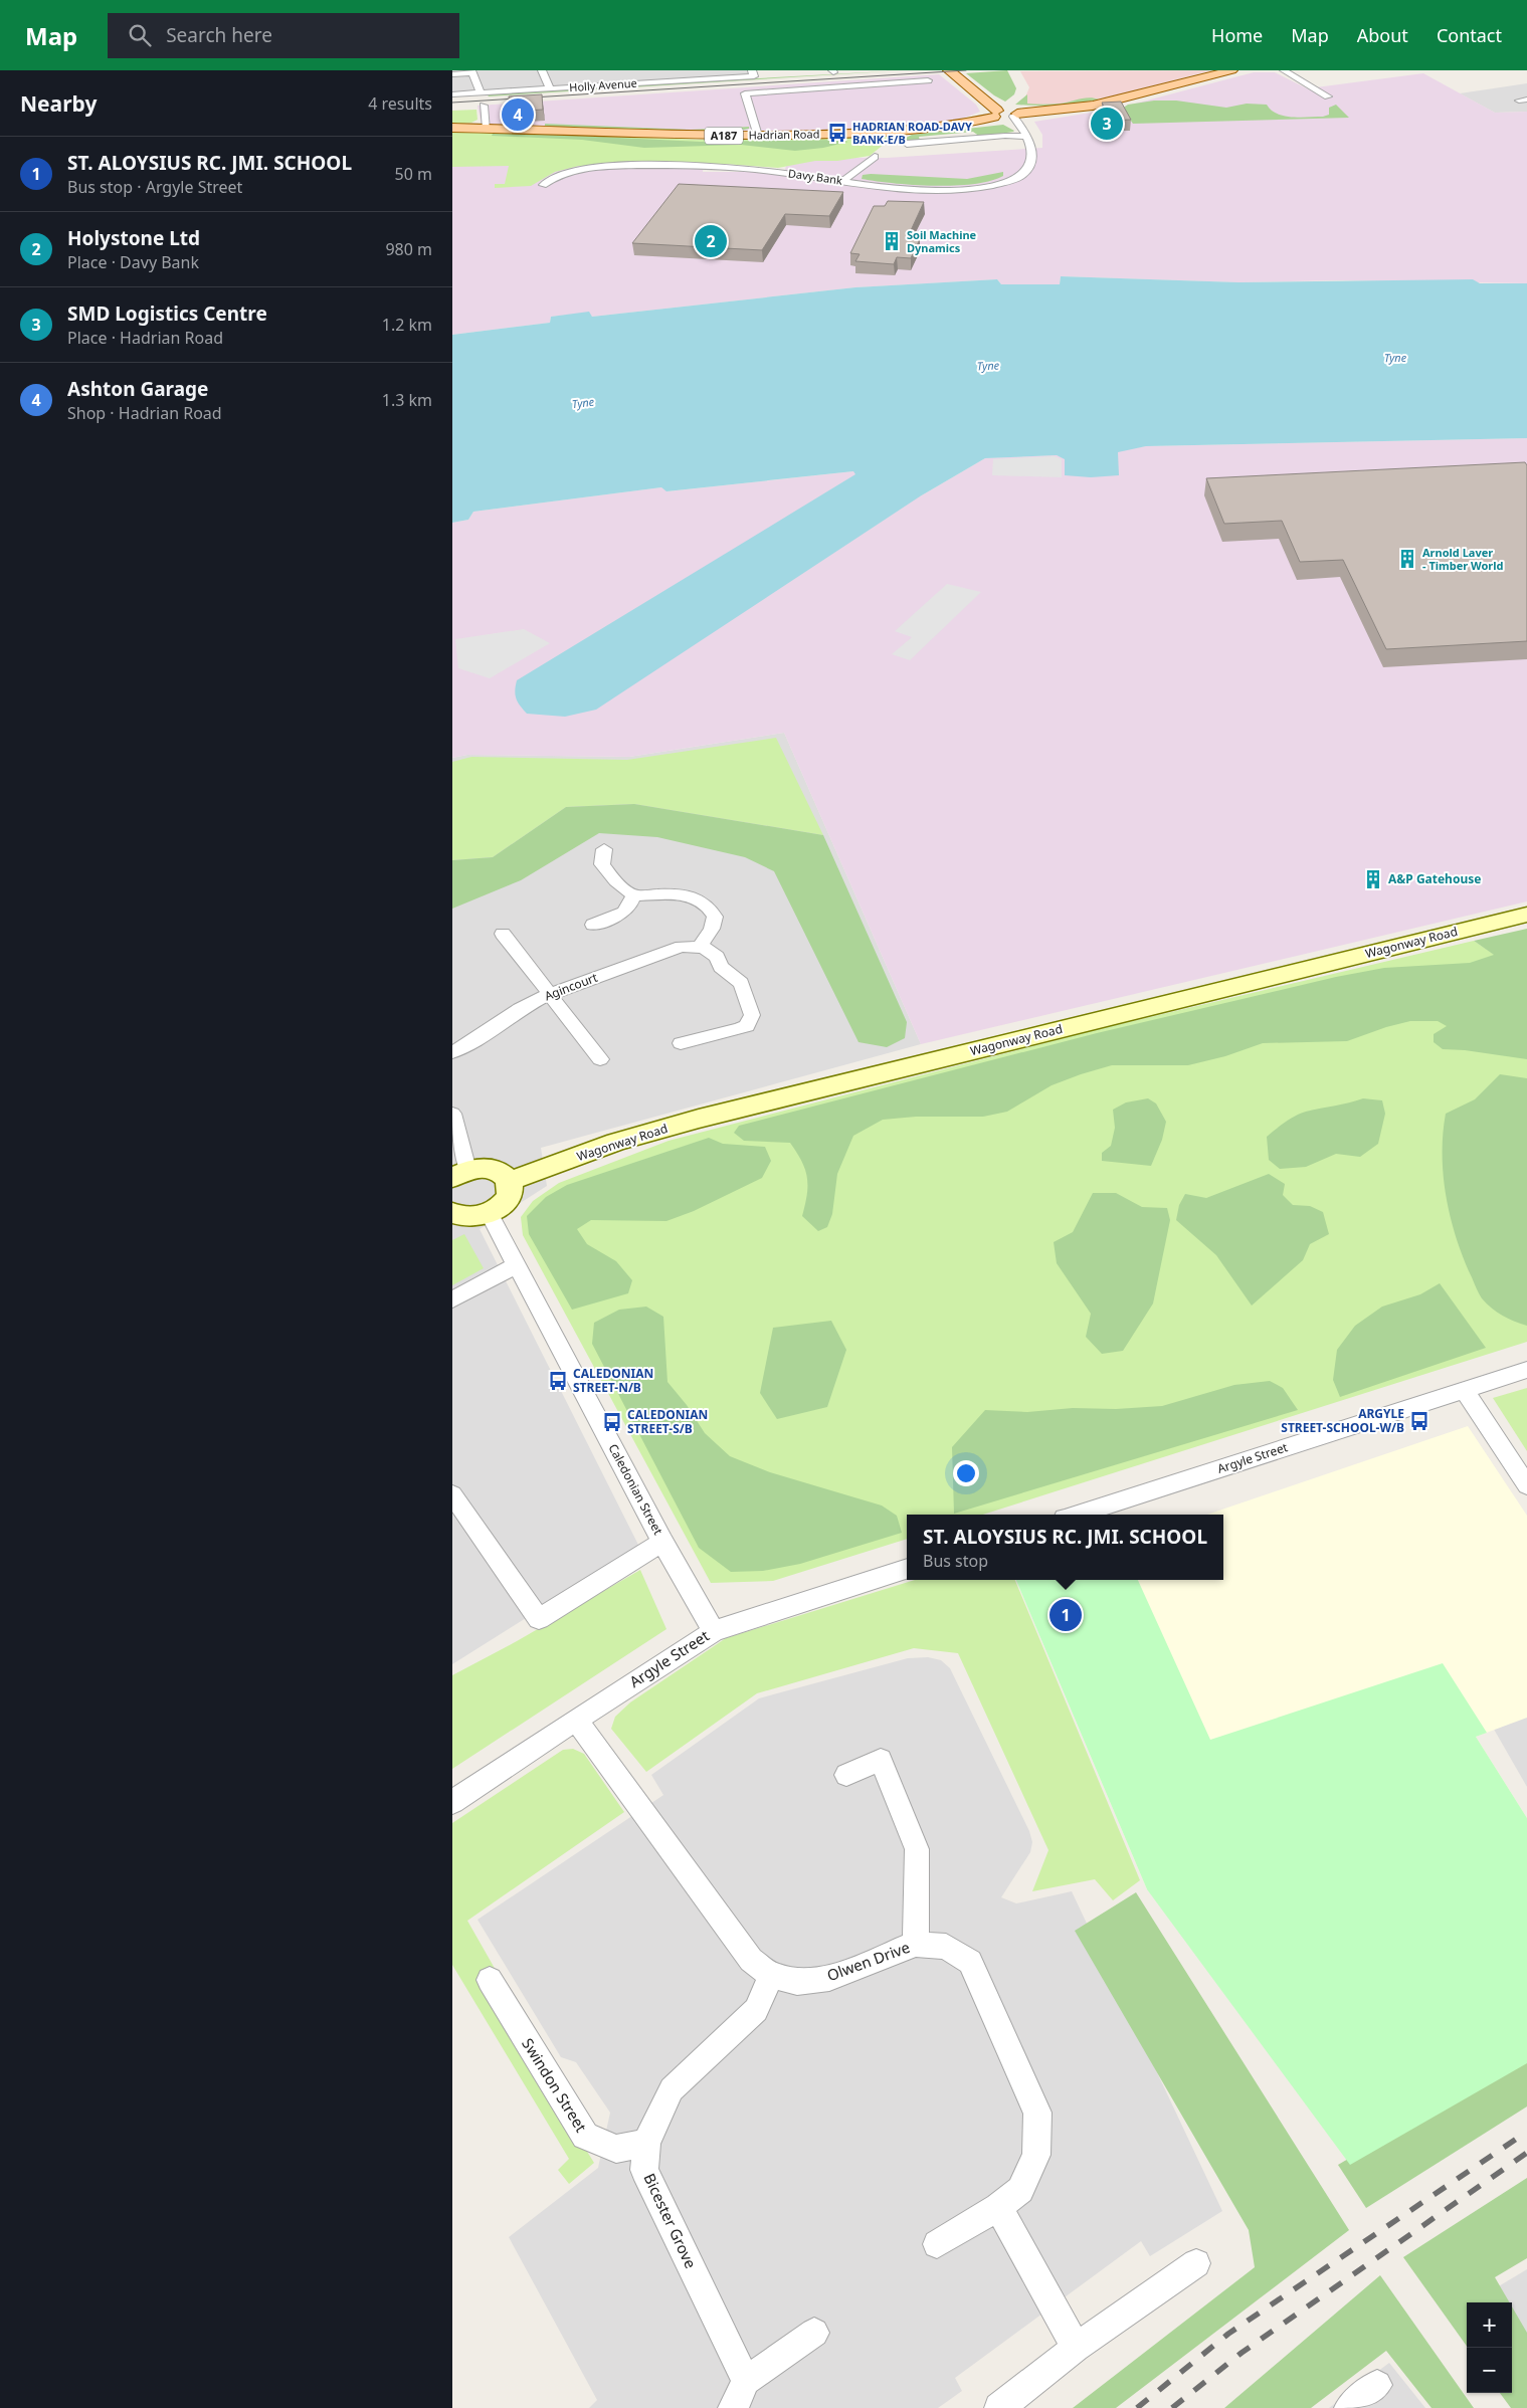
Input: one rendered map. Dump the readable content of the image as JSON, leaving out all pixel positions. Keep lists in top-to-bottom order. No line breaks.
{"streets":{"main road":["Hadrian Road","A187","Wagonway Road"],"street":["Holly Avenue","Davy Bank","Agincourt","Argyle Street","Caledonian Street","Olwen Drive","Swindon Street","Bicester Grove"]},"crossings":[["Argyle Street","Caledonian Street"],["Argyle Street","Olwen Drive"],["Olwen Drive","Bicester Grove"],["Swindon Street","Bicester Grove"]],"water":["Tyne"],"places":{"bus stop":["HADRIAN ROAD-DAVY BANK-E/B","CALEDONIAN STREET-N/B","ARGYLE STREET-SCHOOL-W/B","CALEDONIAN STREET-S/B"],"building":["Soil Machine Dynamics","Arnold Laver - Timber World","A&P Gatehouse"]},"page":{"header":"Map","search":"Search here","nav":["Home","Map","About","Contact"],"heading":["Nearby","4 results"],"pins":["4","3","2","1"],"list":[{"mark":"1","name":"ST. ALOYSIUS RC. JMI. SCHOOL","note":"Bus stop · Argyle Street","value":"50 m"},{"mark":"2","name":"Holystone Ltd","note":"Place · Davy Bank","value":"980 m"},{"mark":"3","name":"SMD Logistics Centre","note":"Place · Hadrian Road","value":"1.2 km"},{"mark":"4","name":"Ashton Garage","note":"Shop · Hadrian Road","value":"1.3 km"}],"popup":["ST. ALOYSIUS RC. JMI. SCHOOL","Bus stop"],"map_buttons":["+","−"]}}
